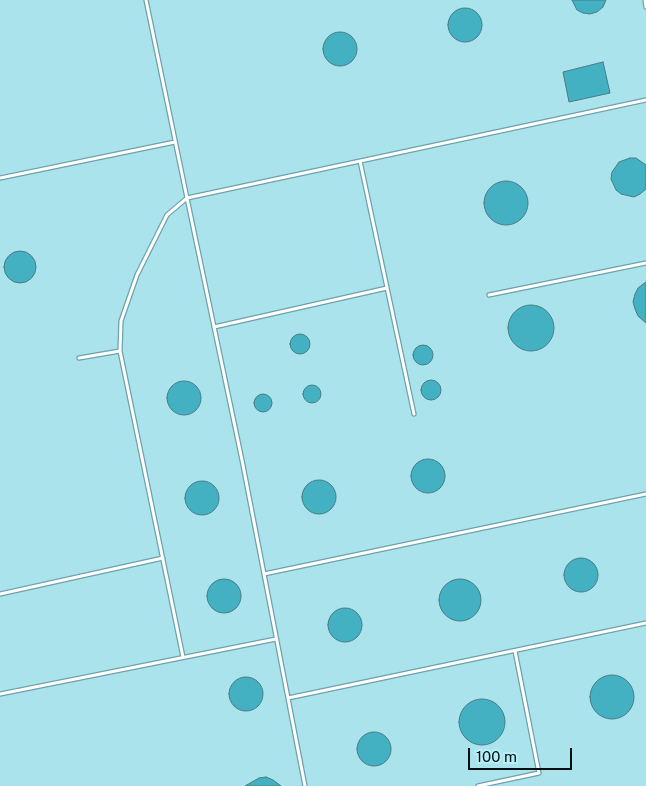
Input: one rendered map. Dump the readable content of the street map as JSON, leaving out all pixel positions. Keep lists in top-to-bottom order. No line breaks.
{"scale_bar":"100 m"}
